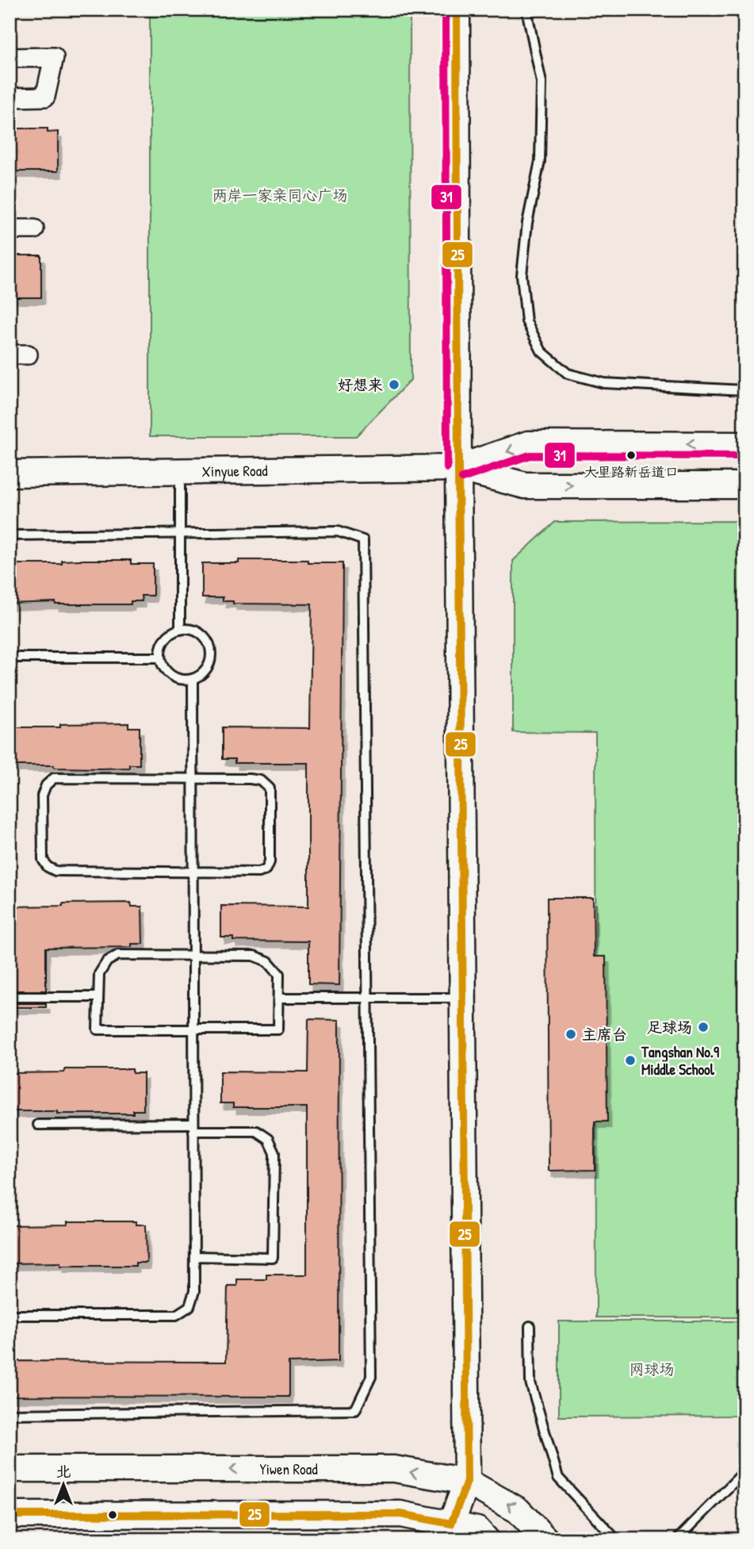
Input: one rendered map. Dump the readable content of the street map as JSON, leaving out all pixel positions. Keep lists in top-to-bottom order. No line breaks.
{"streets":{"main road":["Xinyue Road","Yiwen Road"]},"parks":["两岸一家亲同心广场","网球场"],"places":["好想来","大里路新岳道口","足球场","主席台","Tangshan No.9 Middle School"],"lines":["transit line 25","transit line 31"],"north":"top"}
